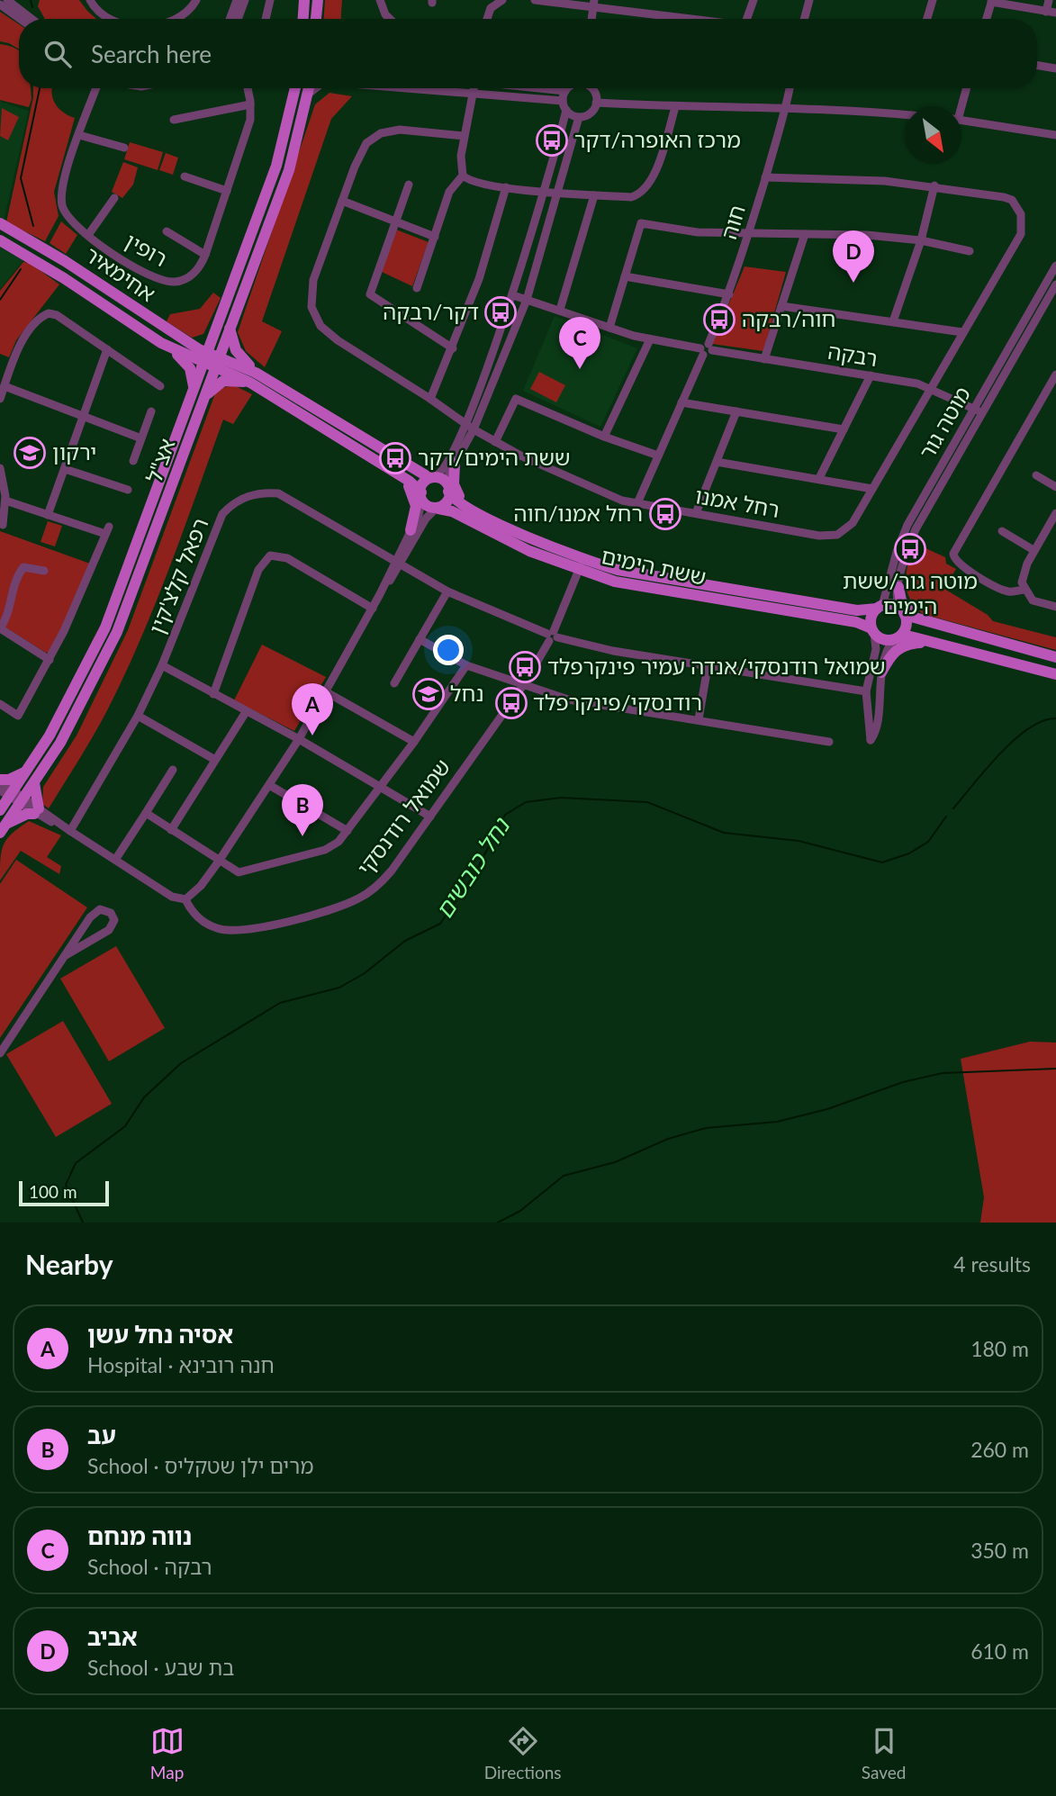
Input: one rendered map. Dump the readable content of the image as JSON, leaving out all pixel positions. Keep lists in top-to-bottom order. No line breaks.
{"streets":{"main road":["אחימאיר","אצ\"ל","ששת הימים"],"street":["חוה","רופין","רבקה","מוטה גור","רחל אמנו","רפאל קלצ'קין","שמואל רודנסקי"]},"crossings":[["חוה","רבקה"],["חוה","רחל אמנו"],["אחימאיר","אצ\"ל"],["רבקה","מוטה גור"],["רבקה","רחל אמנו"],["מוטה גור","ששת הימים"],["אצ\"ל","שמואל רודנסקי"],["ששת הימים","שמואל רודנסקי"],["רפאל קלצ'קין","שמואל רודנסקי"]],"water":["נחל כובשים"],"places":{"bus stop":["מרכז האופרה/דקר","דקר/רבקה","חוה/רבקה","ששת הימים/דקר","רחל אמנו/חוה","מוטה גור/ששת הימים","שמואל רודנסקי/אנדה עמיר פינקרפלד","רודנסקי/פינקרפלד"],"school or university":["ירקון","נחל"]},"scale_bar":"100 m","north":"bottom right","page":{"search":"Search here","pins":["D","C","A","B"],"scale":"100 m","heading":["Nearby","4 results"],"list":[{"mark":"A","name":"אסיה נחל עשן","note":"Hospital · חנה רובינא","value":"180 m"},{"mark":"B","name":"עב","note":"School · מרים ילן שטקליס","value":"260 m"},{"mark":"C","name":"נווה מנחם","note":"School · רבקה","value":"350 m"},{"mark":"D","name":"אביב","note":"School · בת שבע","value":"610 m"}],"nav":["Map","Directions","Saved"]}}
